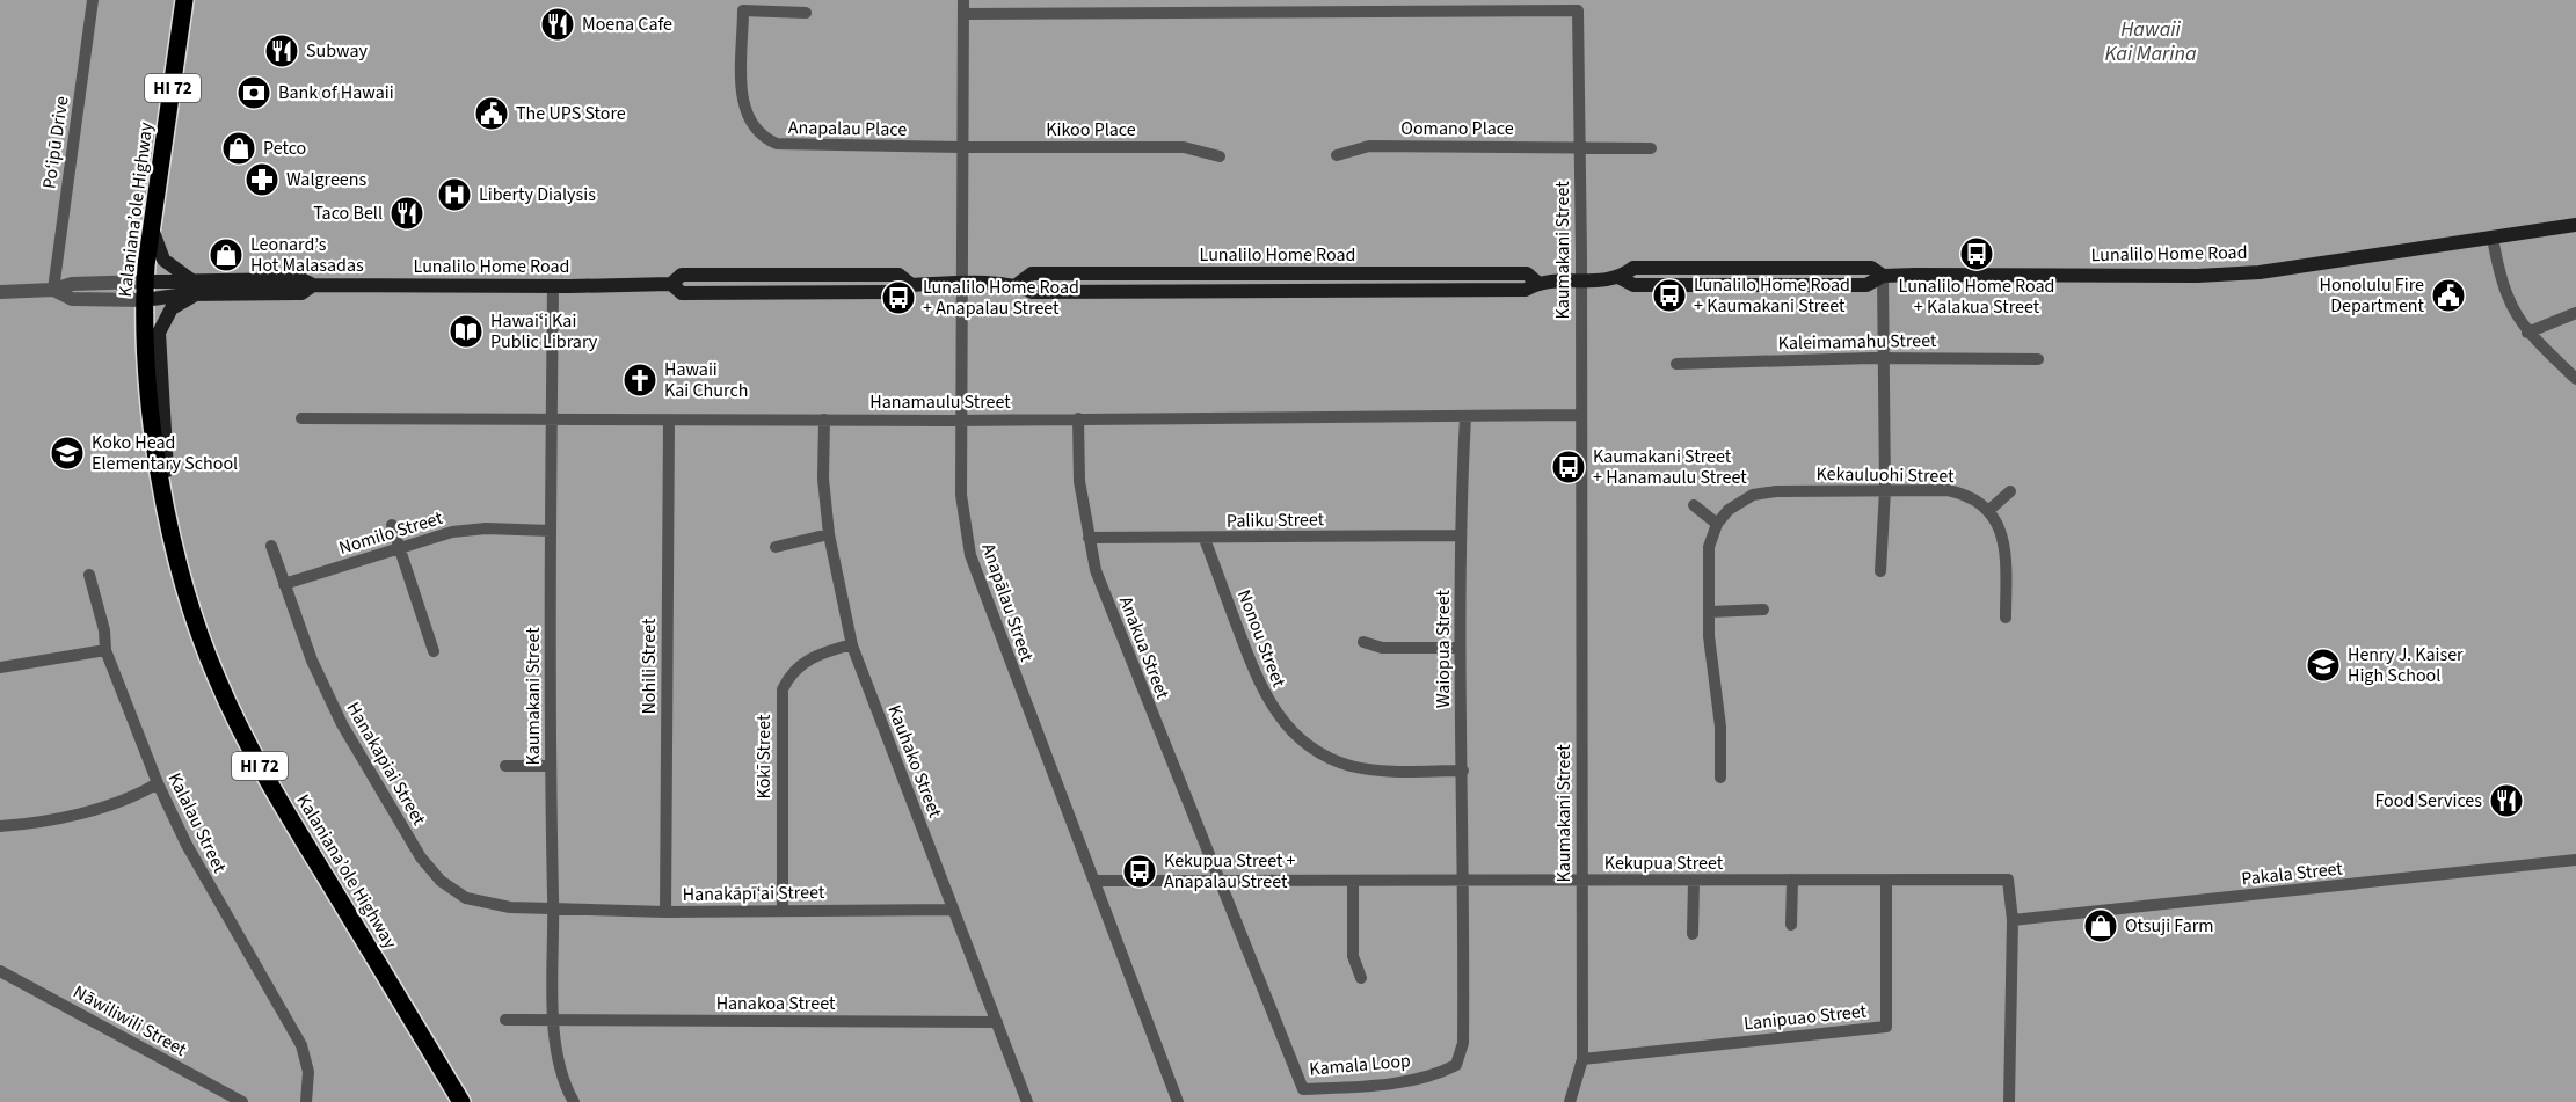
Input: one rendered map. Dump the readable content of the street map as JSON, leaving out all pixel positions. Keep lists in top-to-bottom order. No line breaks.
{"streets":{"main road":["HI 72","Kalaniana’ole Highway","Lunalilo Home Road"],"street":["Anapalau Place","Oomano Place","Kikoo Place","Po‘ipū Drive","Kaumakani Street","Kaleimamahu Street","Hanamaulu Street","Kekauluohi Street","Paliku Street","Nomilo Street","Anapālau Street","Nonou Street","Anakua Street","Waiopua Street","Nohili Street","Kōkī Street","Kauhako Street","Hanakapiai Street","Kalalau Street","Kekupua Street","Pakala Street","Hanakāpī‘ai Street","Hanakoa Street","Lanipuao Street","Nāwiliwili Street","Kamala Loop"]},"crossings":[["Anapalau Place","Kikoo Place"],["Anapalau Place","Anapālau Street"],["Oomano Place","Kaumakani Street"],["Kikoo Place","Anapālau Street"],["Po‘ipū Drive","Lunalilo Home Road"],["Kalaniana’ole Highway","Lunalilo Home Road"],["Kaumakani Street","Lunalilo Home Road"],["Kaumakani Street","Hanamaulu Street"],["Kaumakani Street","Nomilo Street"],["Kaumakani Street","Anapālau Street"],["Kaumakani Street","Hanakapiai Street"],["Kaumakani Street","Kekupua Street"],["Kaumakani Street","Hanakāpī‘ai Street"],["Kaumakani Street","Hanakoa Street"],["Kaumakani Street","Lanipuao Street"],["Lunalilo Home Road","Anapālau Street"],["Hanamaulu Street","Anapālau Street"],["Hanamaulu Street","Anakua Street"],["Hanamaulu Street","Waiopua Street"],["Hanamaulu Street","Nohili Street"],["Hanamaulu Street","Kauhako Street"],["Paliku Street","Nonou Street"],["Paliku Street","Anakua Street"],["Paliku Street","Waiopua Street"],["Nomilo Street","Hanakapiai Street"],["Anapālau Street","Kekupua Street"],["Nonou Street","Waiopua Street"],["Anakua Street","Kekupua Street"],["Anakua Street","Kamala Loop"],["Waiopua Street","Kekupua Street"],["Waiopua Street","Kamala Loop"],["Nohili Street","Hanakāpī‘ai Street"],["Kōkī Street","Kauhako Street"],["Kōkī Street","Hanakāpī‘ai Street"],["Kauhako Street","Hanakāpī‘ai Street"],["Kauhako Street","Hanakoa Street"],["Hanakapiai Street","Hanakāpī‘ai Street"],["Kekupua Street","Pakala Street"],["Kekupua Street","Lanipuao Street"],["Kekupua Street","Kamala Loop"]],"water":["Hawaii Kai Marina"],"places":{"restaurant":["Moena Cafe","Subway","Taco Bell","Food Services"],"bank":["Bank of Hawaii"],"public building":["The UPS Store","Honolulu Fire Department"],"shop":["Petco","Leonard’s Hot Malasadas","Otsuji Farm"],"pharmacy":["Walgreens"],"hospital":["Liberty Dialysis"],"bus stop":["Lunalilo Home Road + Kalakua Street","Lunalilo Home Road + Kaumakani Street","Lunalilo Home Road + Anapalau Street","Kaumakani Street + Hanamaulu Street","Kekupua Street + Anapalau Street"],"library":["Hawaiʻi Kai Public Library"],"church":["Hawaii Kai Church"],"school or university":["Koko Head Elementary School","Henry J. Kaiser High School"]}}
